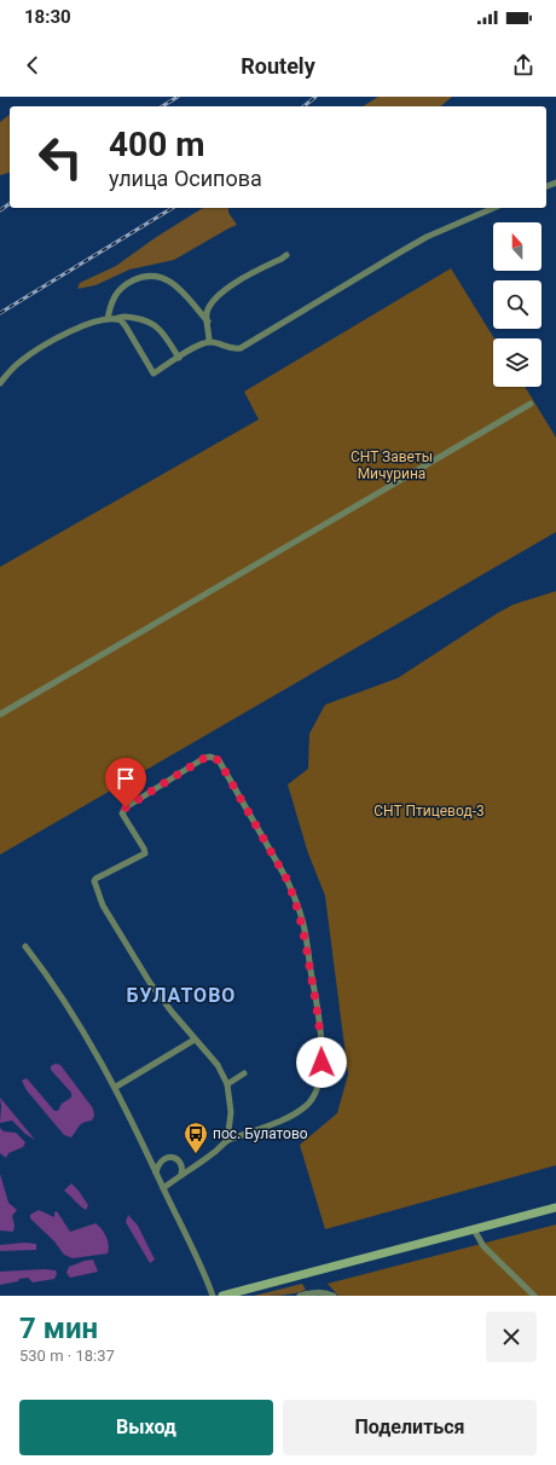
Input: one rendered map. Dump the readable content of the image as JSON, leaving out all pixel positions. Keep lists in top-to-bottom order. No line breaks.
{"districts":["БУЛАТОВО"],"parks":["СНТ Заветы Мичурина","СНТ Птицевод-3"],"places":{"bus stop":["пос. Булатово"]},"north":"top","page":{"status":"18:30","header":"Routely","turn":["400 m","улица Осипова"],"heading":["7 мин","530 m · 18:37"],"buttons":["Выход","Поделиться"]}}
